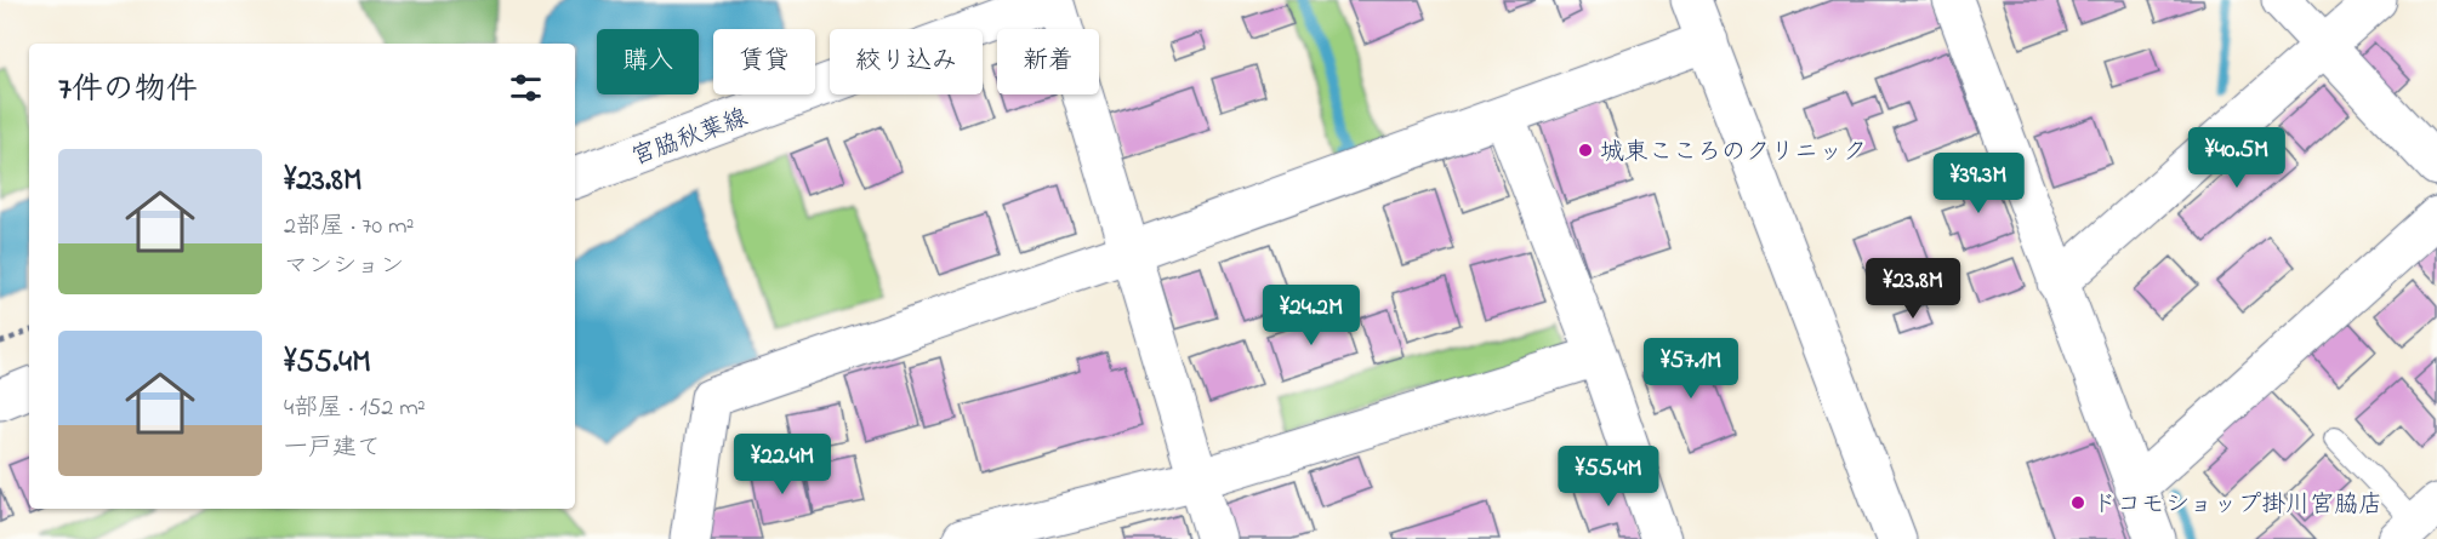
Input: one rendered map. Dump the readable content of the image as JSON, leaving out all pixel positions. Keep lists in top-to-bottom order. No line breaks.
{"streets":{"street":["宮脇秋葉線"]},"places":["城東こころのクリニック","ドコモショップ掛川宮脇店"],"page":{"chip":["購入","賃貸","絞り込み","新着"],"heading":"7件の物件","price":["¥40.5M","¥39.3M","¥23.8M","¥24.2M","¥57.1M","¥22.4M","¥55.4M"],"list":[{"name":"¥23.8M","note":"2部屋 · 70 m² · マンション"},{"name":"¥55.4M","note":"4部屋 · 152 m² · 一戸建て"}]}}
